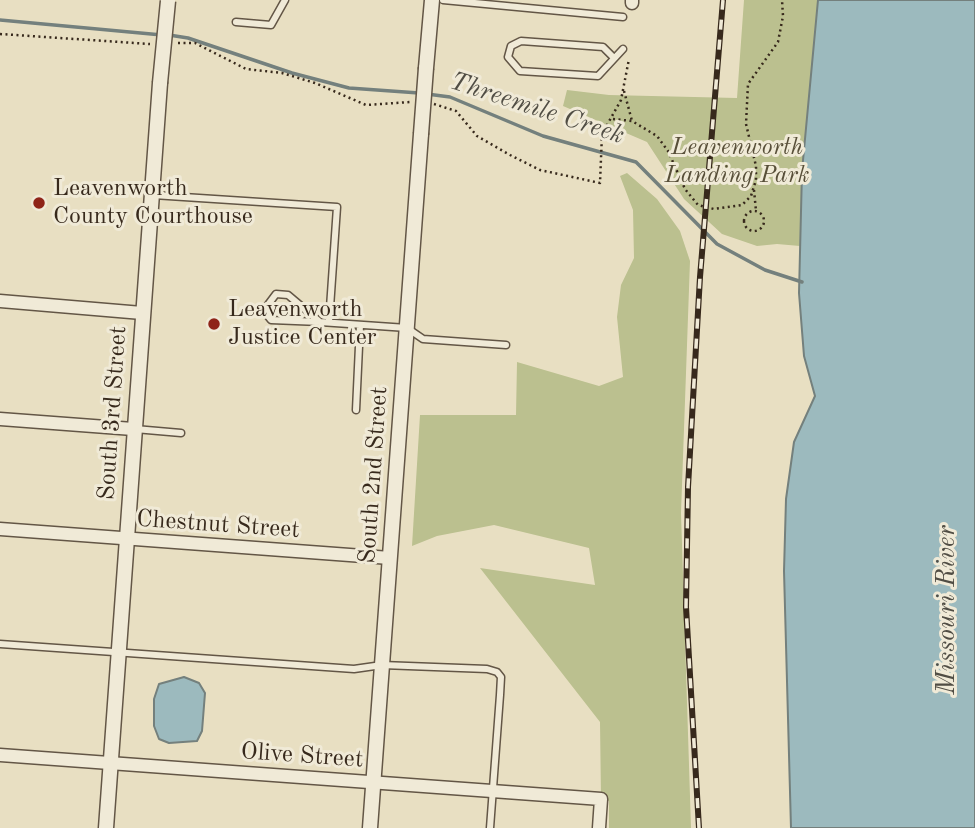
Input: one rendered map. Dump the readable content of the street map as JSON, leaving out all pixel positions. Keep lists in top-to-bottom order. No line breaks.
{"streets":{"street":["South 3rd Street","South 2nd Street","Chestnut Street","Olive Street"]},"crossings":[["South 3rd Street","Chestnut Street"],["South 3rd Street","Olive Street"],["South 2nd Street","Chestnut Street"],["South 2nd Street","Olive Street"]],"water":["Threemile Creek","Missouri River"],"parks":["Leavenworth Landing Park"],"places":["Leavenworth County Courthouse","Leavenworth Justice Center"]}
